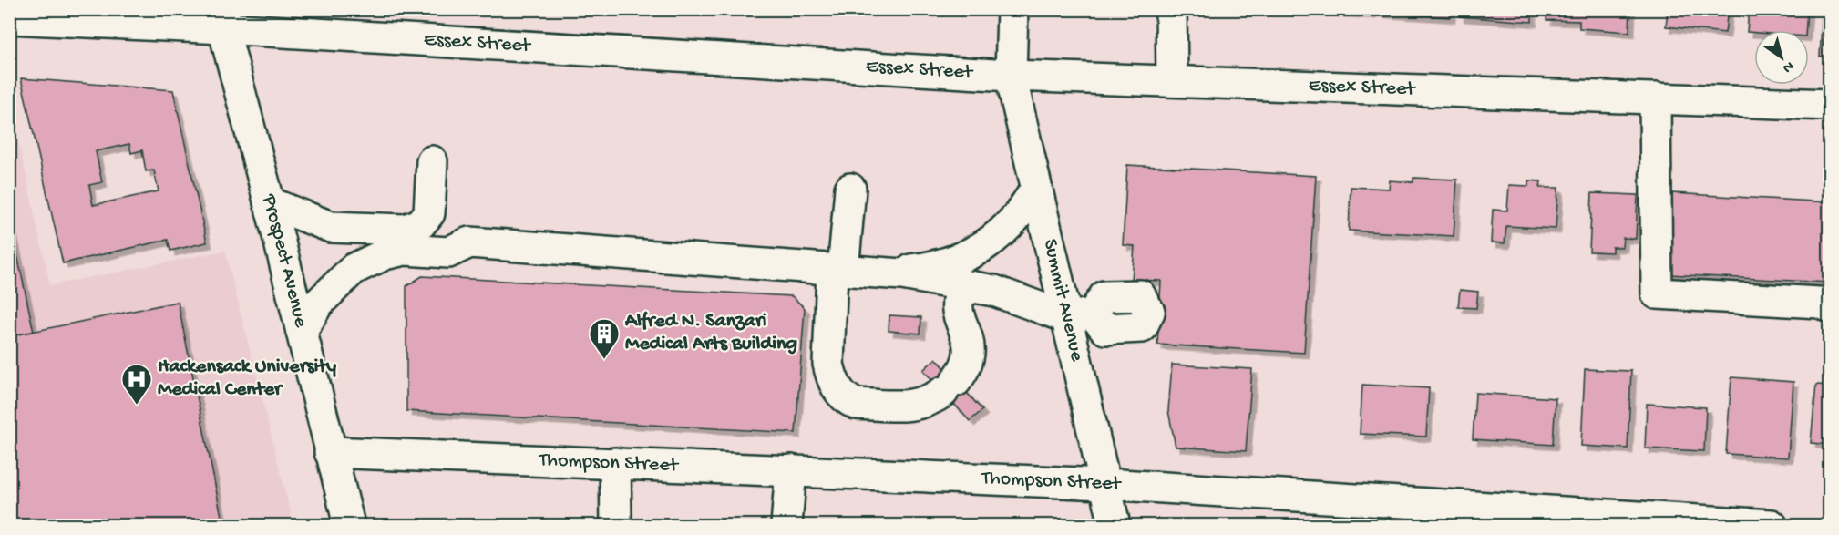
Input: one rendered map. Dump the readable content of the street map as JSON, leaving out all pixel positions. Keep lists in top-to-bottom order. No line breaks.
{"streets":{"street":["Essex Street","Prospect Avenue","Summit Avenue","Thompson Street"]},"crossings":[["Essex Street","Prospect Avenue"],["Essex Street","Summit Avenue"],["Prospect Avenue","Thompson Street"],["Summit Avenue","Thompson Street"]],"places":{"building":["Alfred N. Sanzari Medical Arts Building"],"hospital":["Hackensack University Medical Center"]},"north":"bottom right"}
